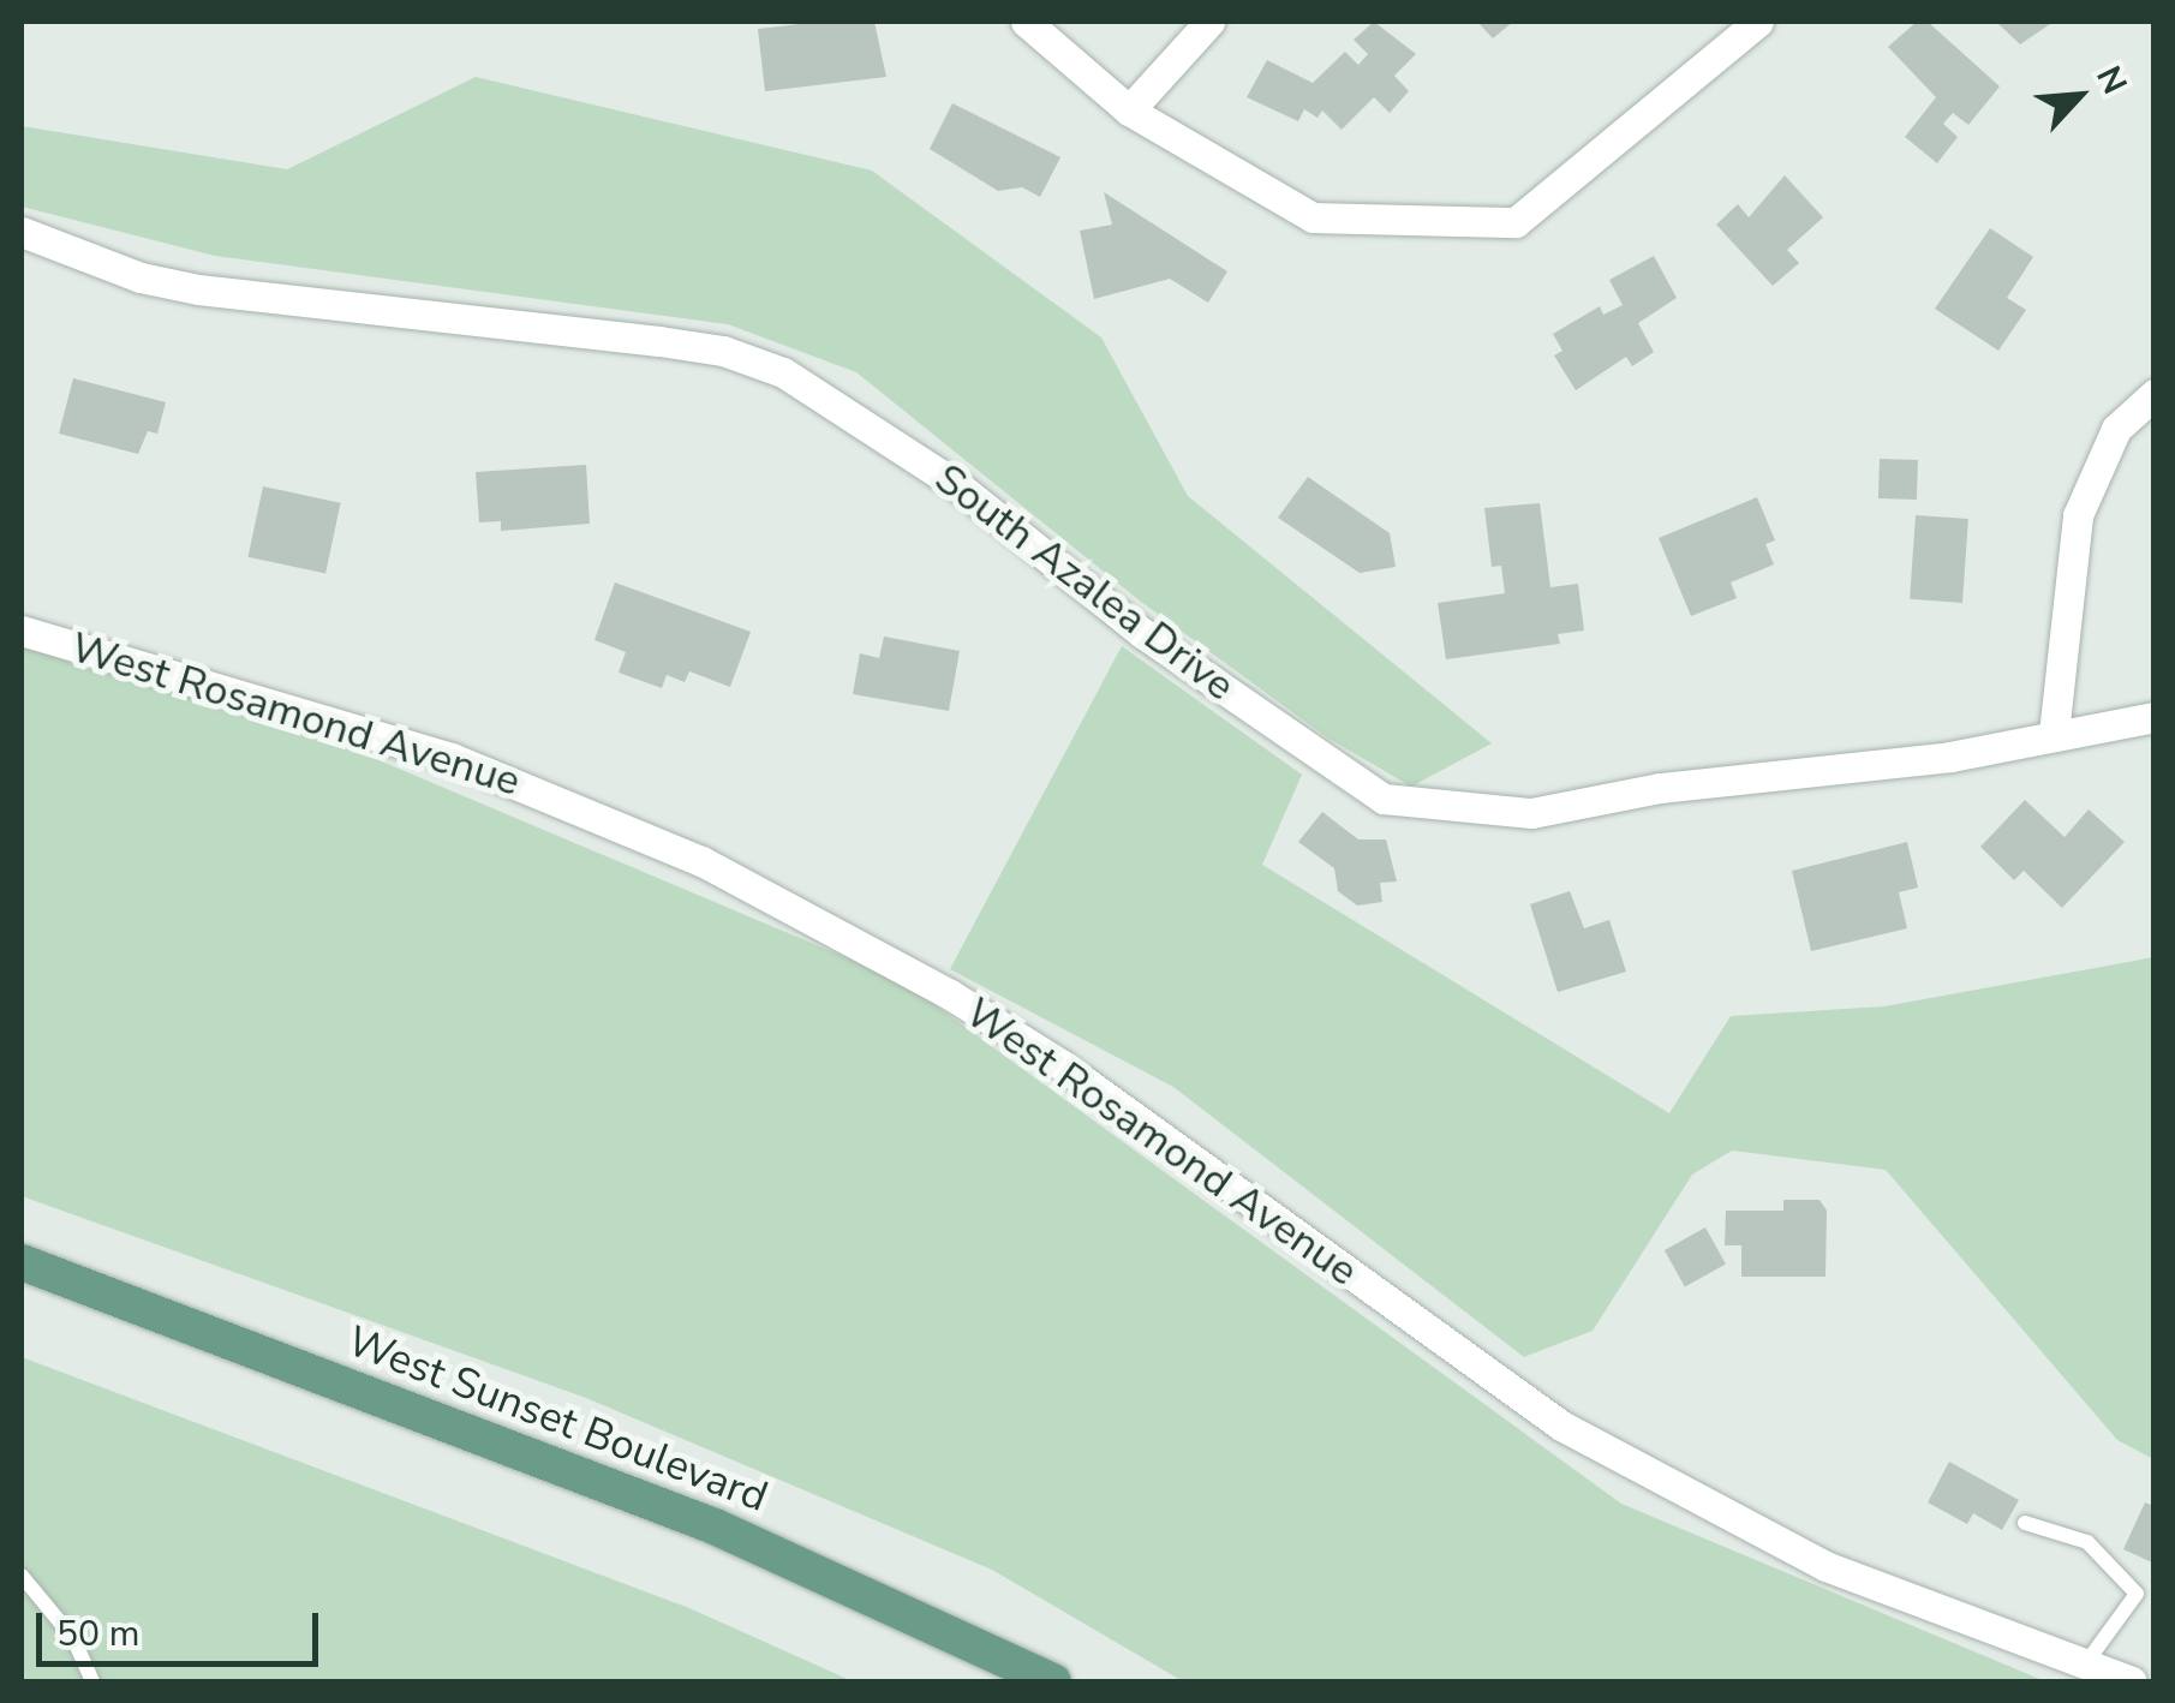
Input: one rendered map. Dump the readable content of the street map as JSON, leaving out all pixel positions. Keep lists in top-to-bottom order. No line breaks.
{"streets":{"main road":["West Sunset Boulevard"],"street":["South Azalea Drive","West Rosamond Avenue"]},"scale_bar":"50 m","north":"top right"}
